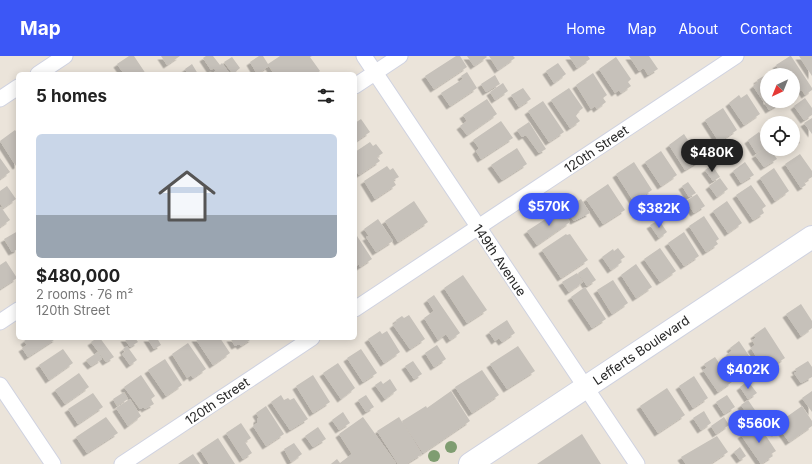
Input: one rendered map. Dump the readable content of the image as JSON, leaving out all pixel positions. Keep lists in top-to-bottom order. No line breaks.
{"streets":{"main road":["Lefferts Boulevard"],"street":["120th Street","149th Avenue"]},"crossings":[["120th Street","149th Avenue"],["149th Avenue","Lefferts Boulevard"]],"north":"bottom left","page":{"header":"Map","nav":["Home","Map","About","Contact"],"heading":"5 homes","list":[{"name":"$480,000","note":"2 rooms · 76 m² · 120th Street"}],"price":["$480K","$570K","$382K","$402K","$560K"]}}
